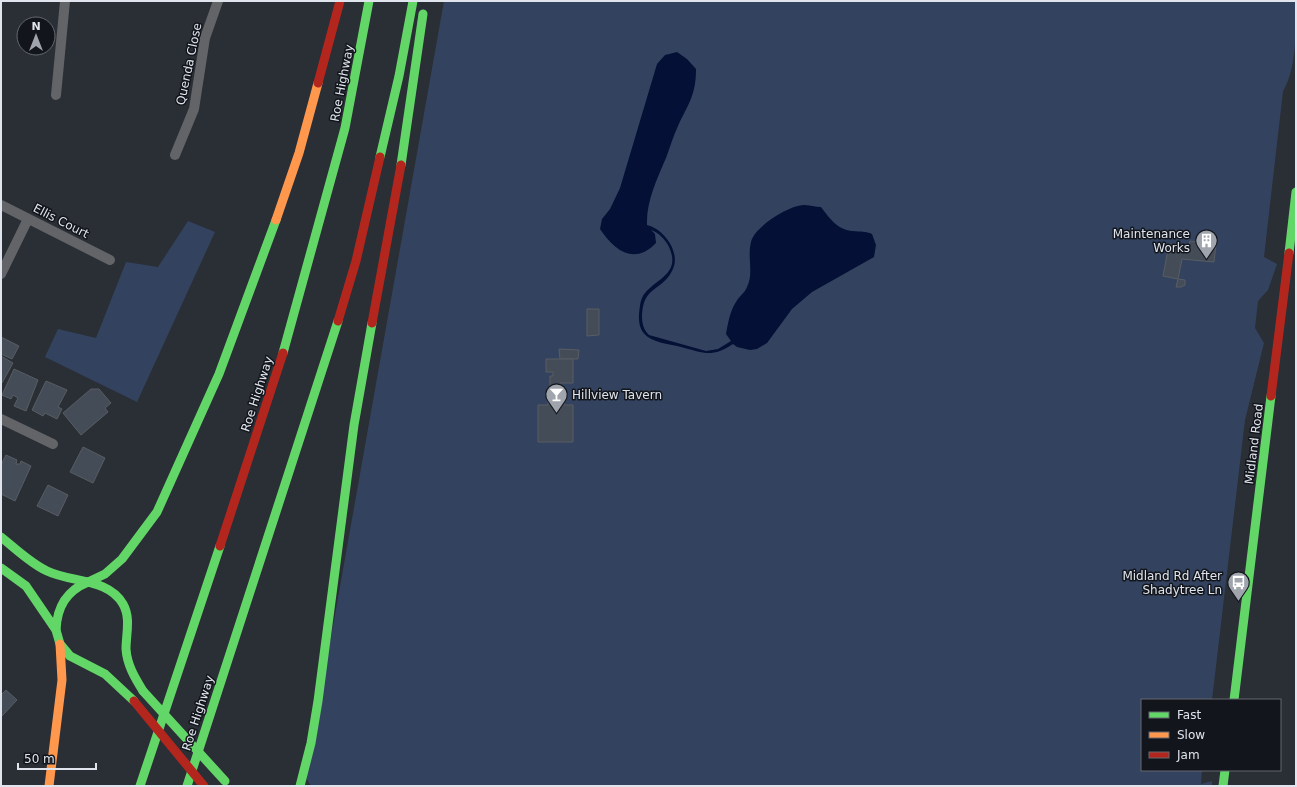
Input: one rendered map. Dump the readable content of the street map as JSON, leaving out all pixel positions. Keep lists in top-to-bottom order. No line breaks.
{"streets":{"main road":["Roe Highway","Midland Road"],"street":["Quenda Close","Ellis Court"]},"places":{"building":["Maintenance Works"],"bar":["Hillview Tavern"],"bus stop":["Midland Rd After Shadytree Ln"]},"legend":["Fast","Slow","Jam"],"scale_bar":"50 m","north":"top"}
